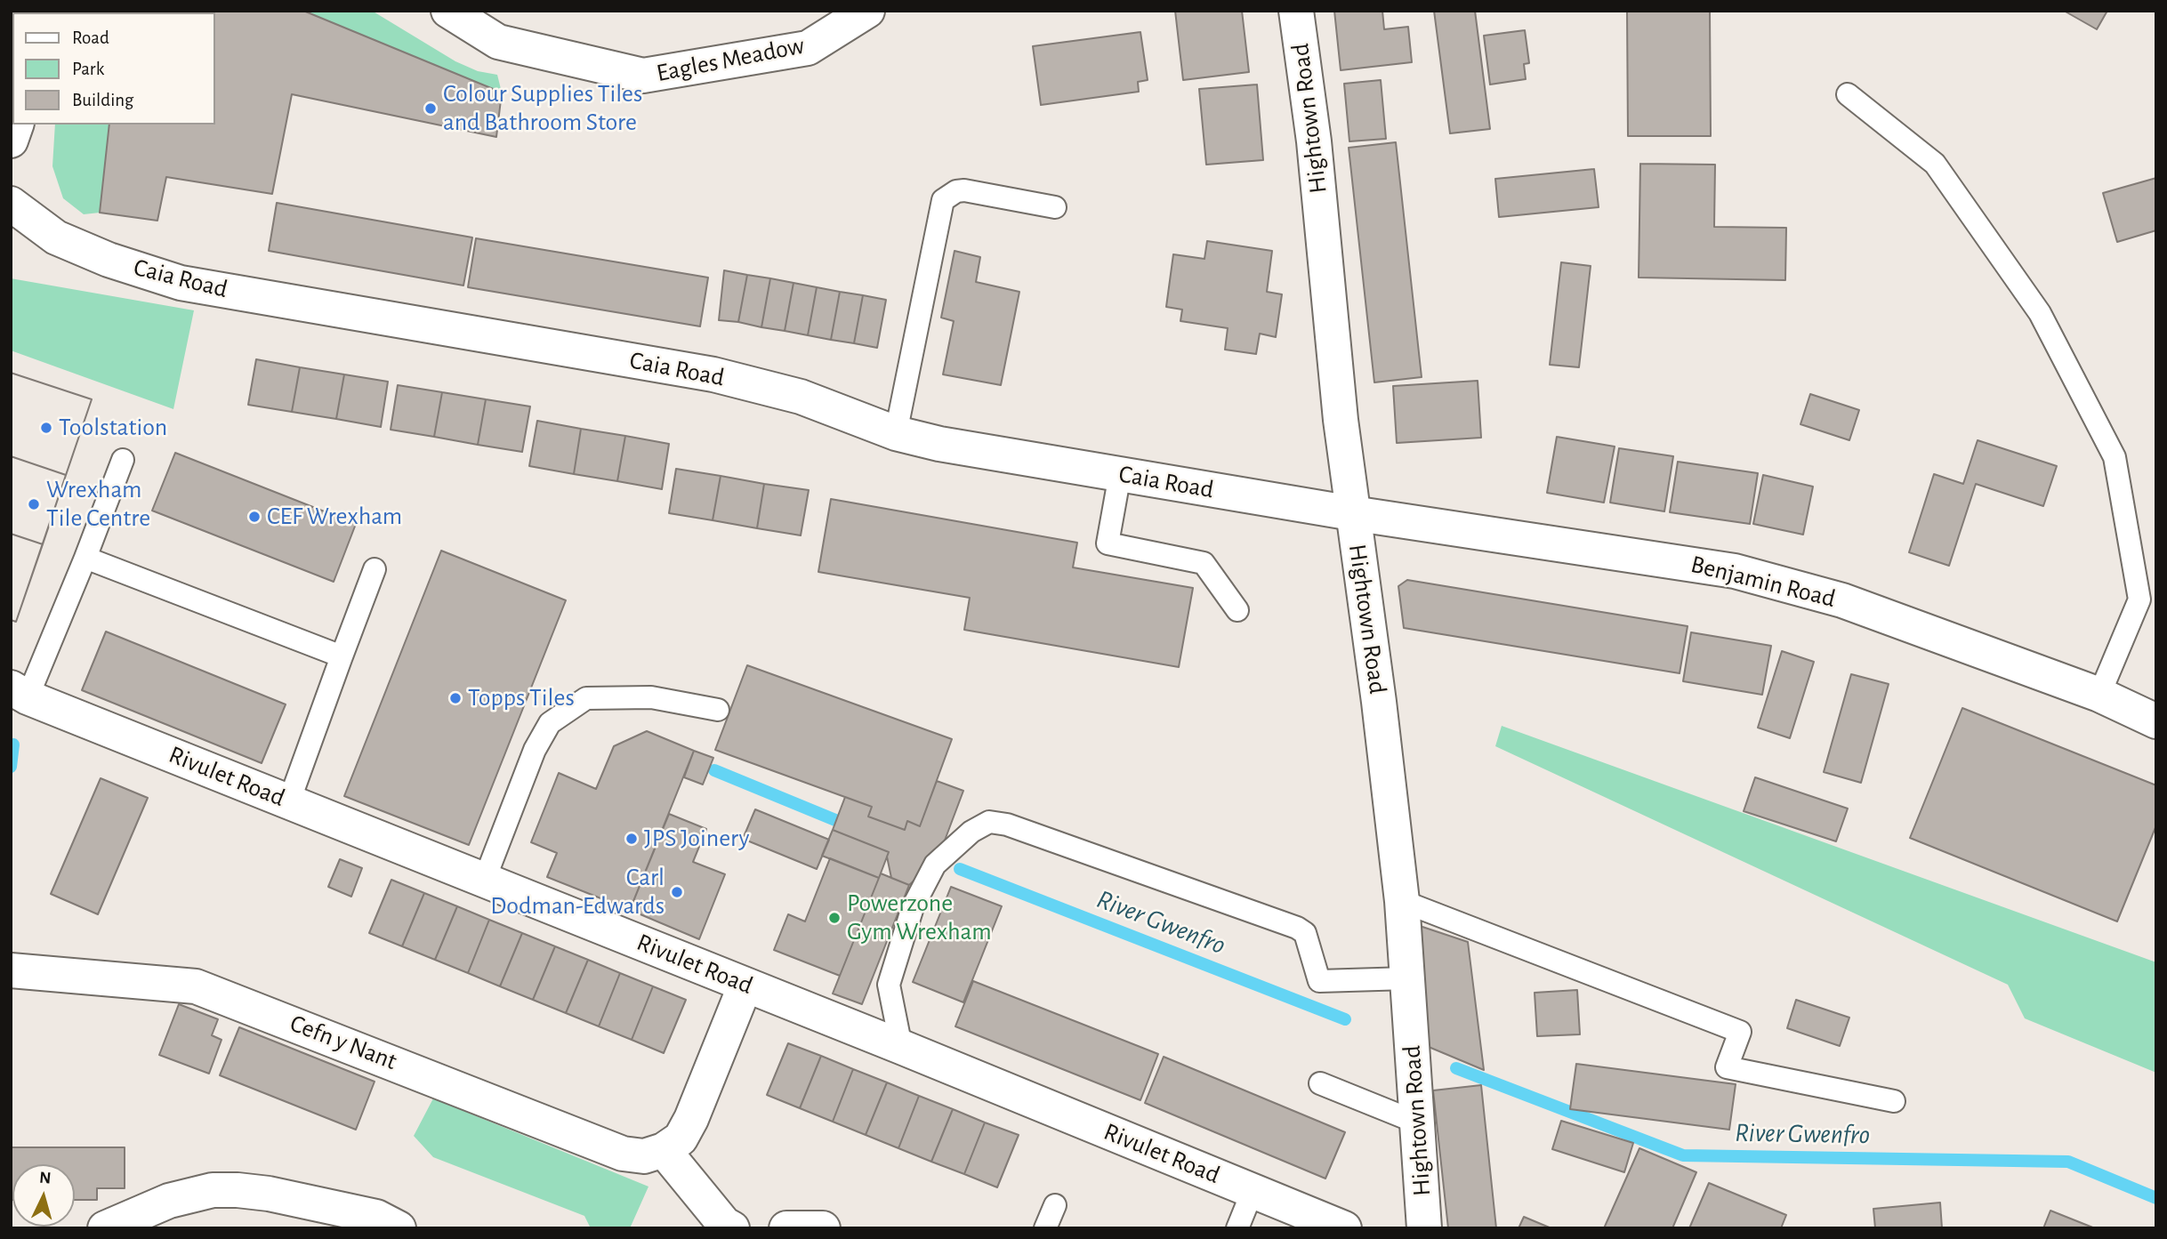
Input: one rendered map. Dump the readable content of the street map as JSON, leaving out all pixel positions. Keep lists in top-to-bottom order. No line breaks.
{"streets":{"street":["Eagles Meadow","Hightown Road","Caia Road","Benjamin Road","Rivulet Road","Cefn y Nant"]},"crossings":[["Hightown Road","Caia Road"],["Hightown Road","Benjamin Road"],["Caia Road","Benjamin Road"]],"water":["River Gwenfro"],"places":["Colour Supplies Tiles and Bathroom Store","Toolstation","Wrexham Tile Centre","CEF Wrexham","Topps Tiles","JPS Joinery","Carl Dodman-Edwards","Powerzone Gym Wrexham"],"legend":["Road","Park","Building"],"north":"top"}
